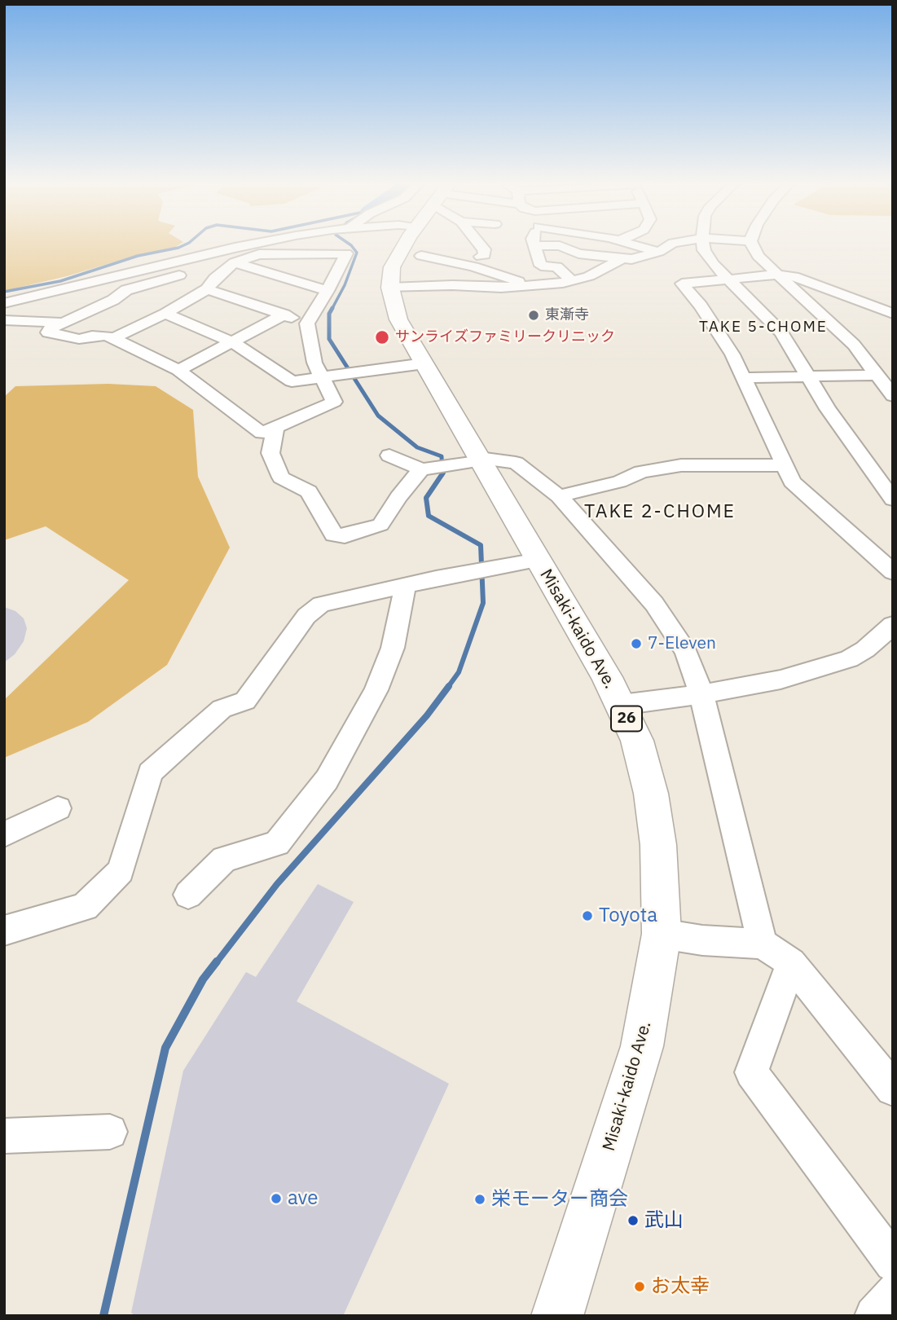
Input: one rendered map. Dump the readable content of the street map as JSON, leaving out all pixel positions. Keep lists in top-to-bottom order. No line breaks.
{"streets":{"main road":["Misaki-kaido Ave.","26"]},"districts":["TAKE 5-CHOME","TAKE 2-CHOME"],"places":["東漸寺","サンライズファミリークリニック","7-Eleven","Toyota","ave","栄モーター商会","武山","お太幸"]}
